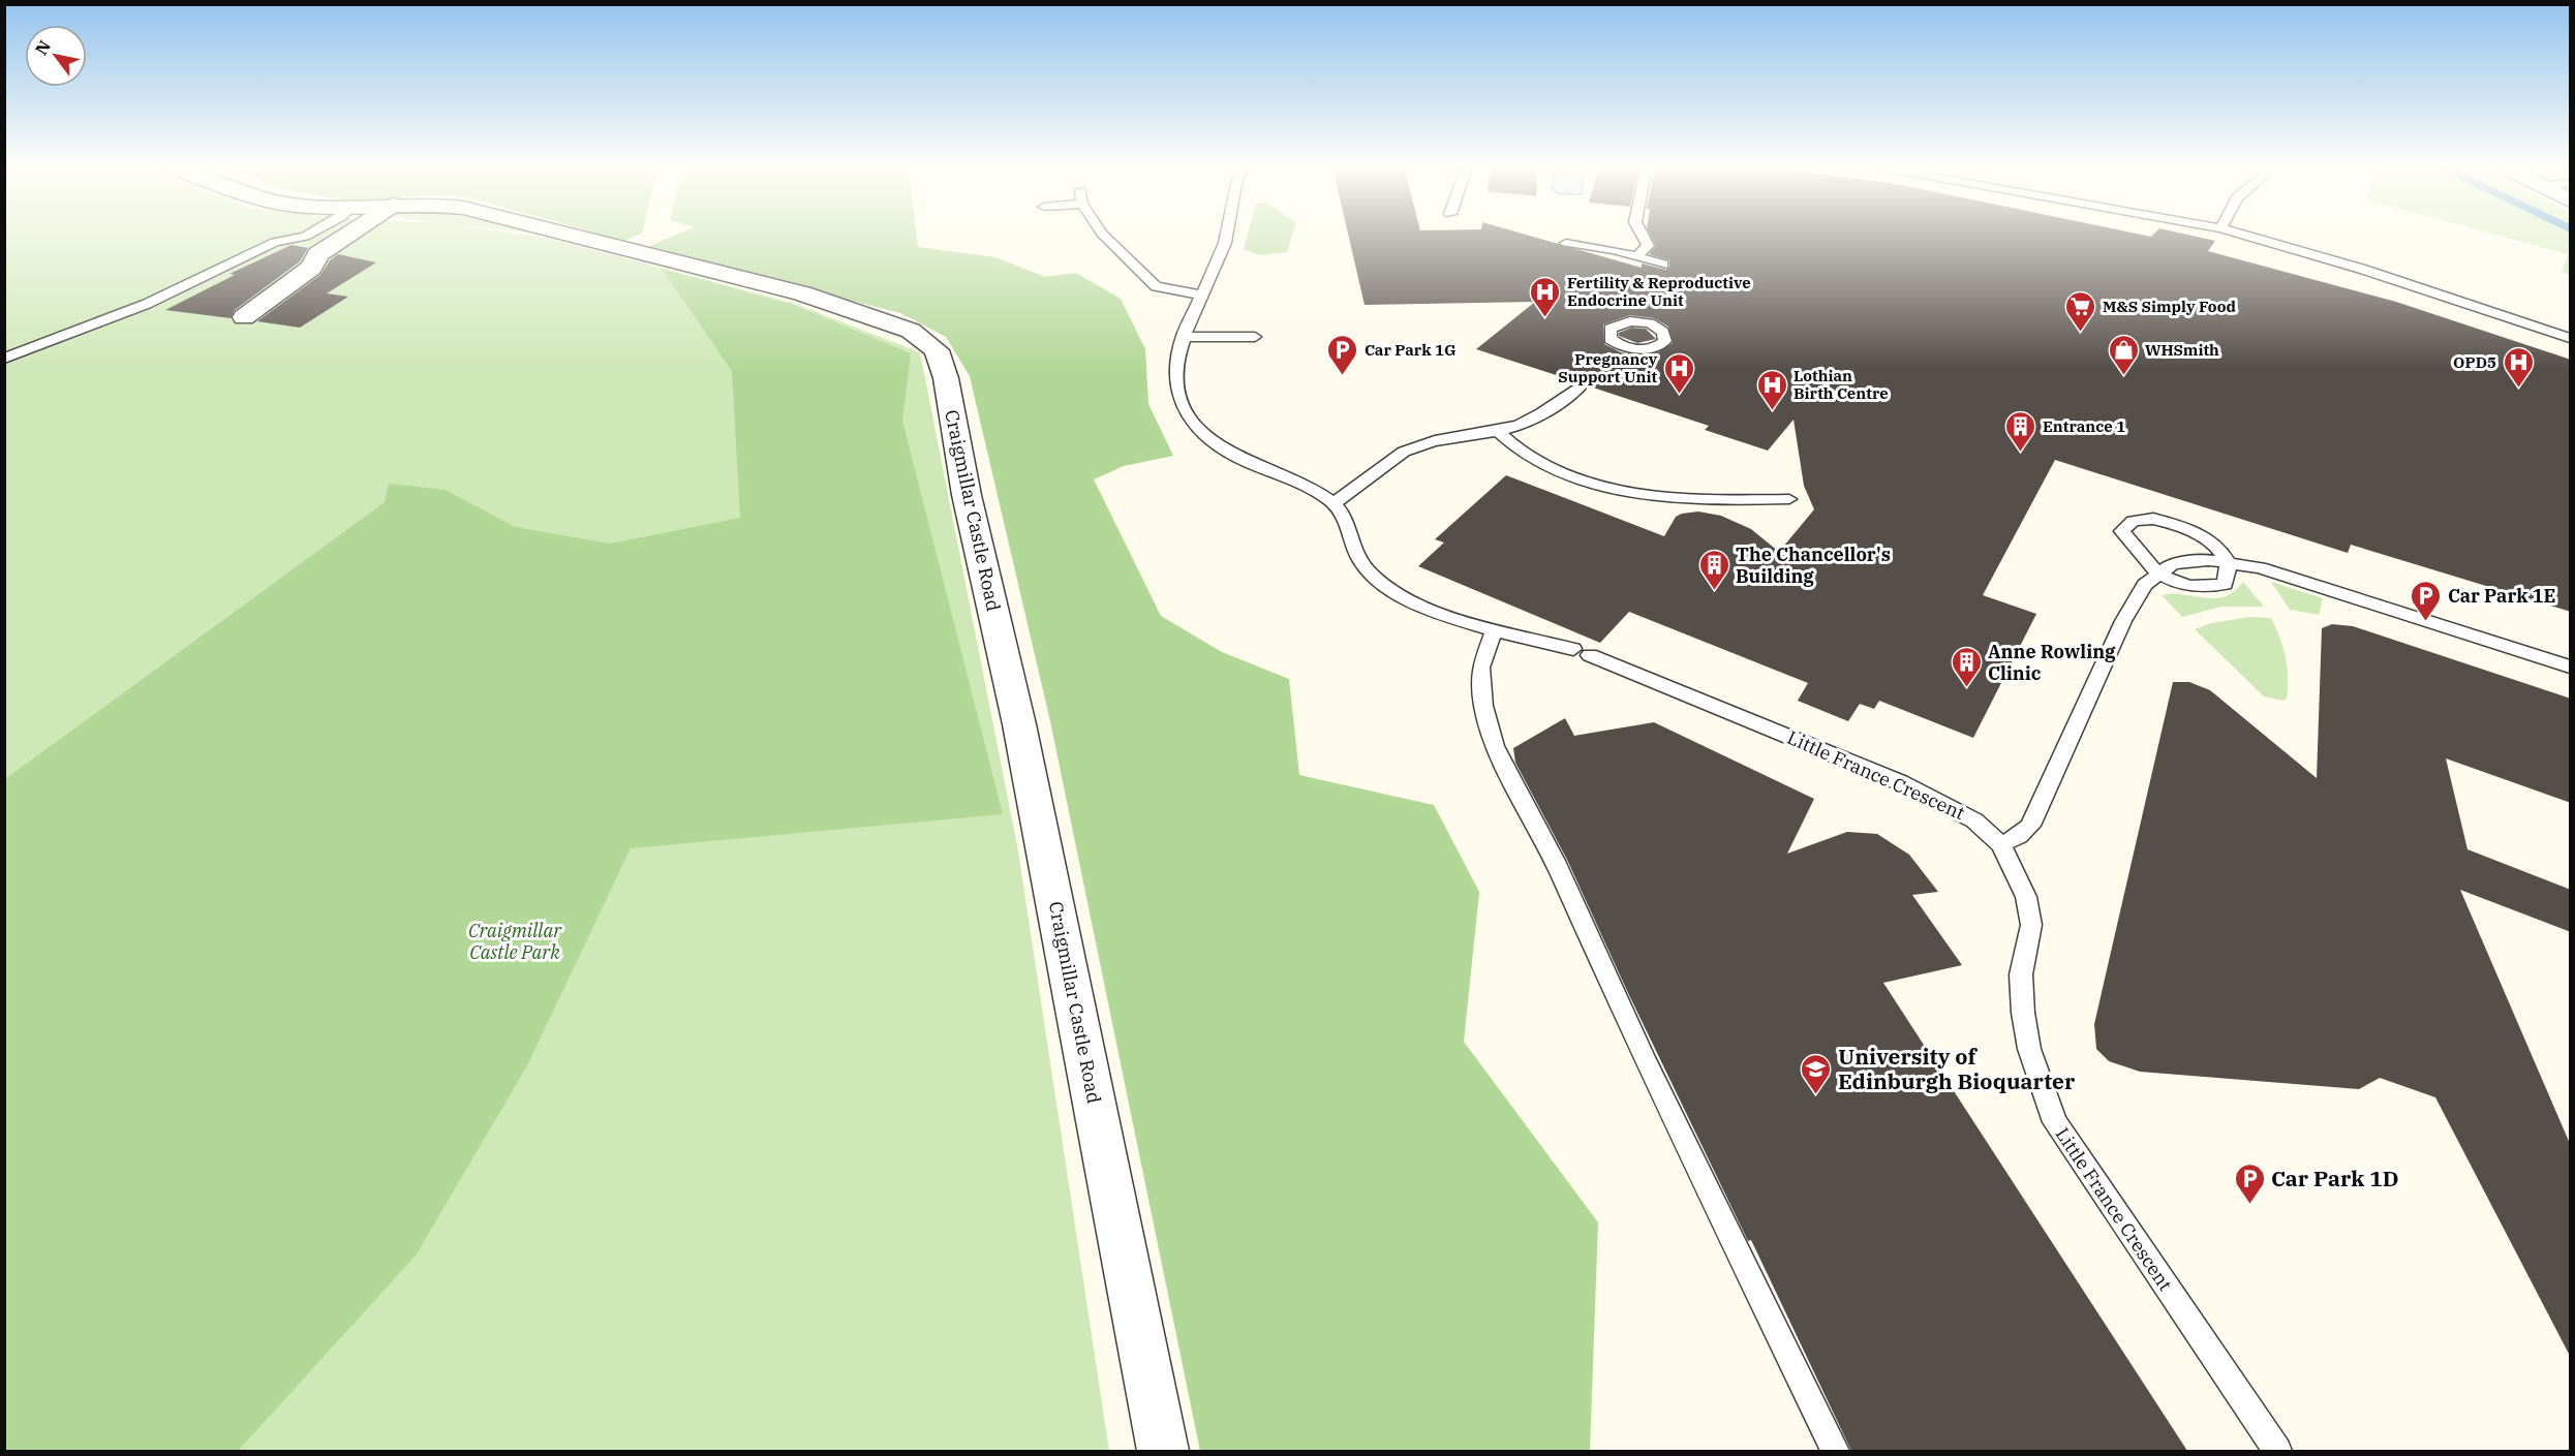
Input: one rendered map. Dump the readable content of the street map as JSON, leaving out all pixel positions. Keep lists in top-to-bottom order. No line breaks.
{"streets":{"street":["Craigmillar Castle Road"],"lane":["Little France Crescent"]},"parks":["Craigmillar Castle Park"],"places":{"hospital":["Fertility & Reproductive Endocrine Unit","OPD5","Pregnancy Support Unit","Lothian Birth Centre"],"supermarket":["M&S Simply Food"],"parking":["Car Park 1G","Car Park 1E","Car Park 1D"],"shop":["WHSmith"],"building":["Entrance 1","The Chancellor's Building","Anne Rowling Clinic"],"school or university":["University of Edinburgh Bioquarter"]},"north":"top left"}
